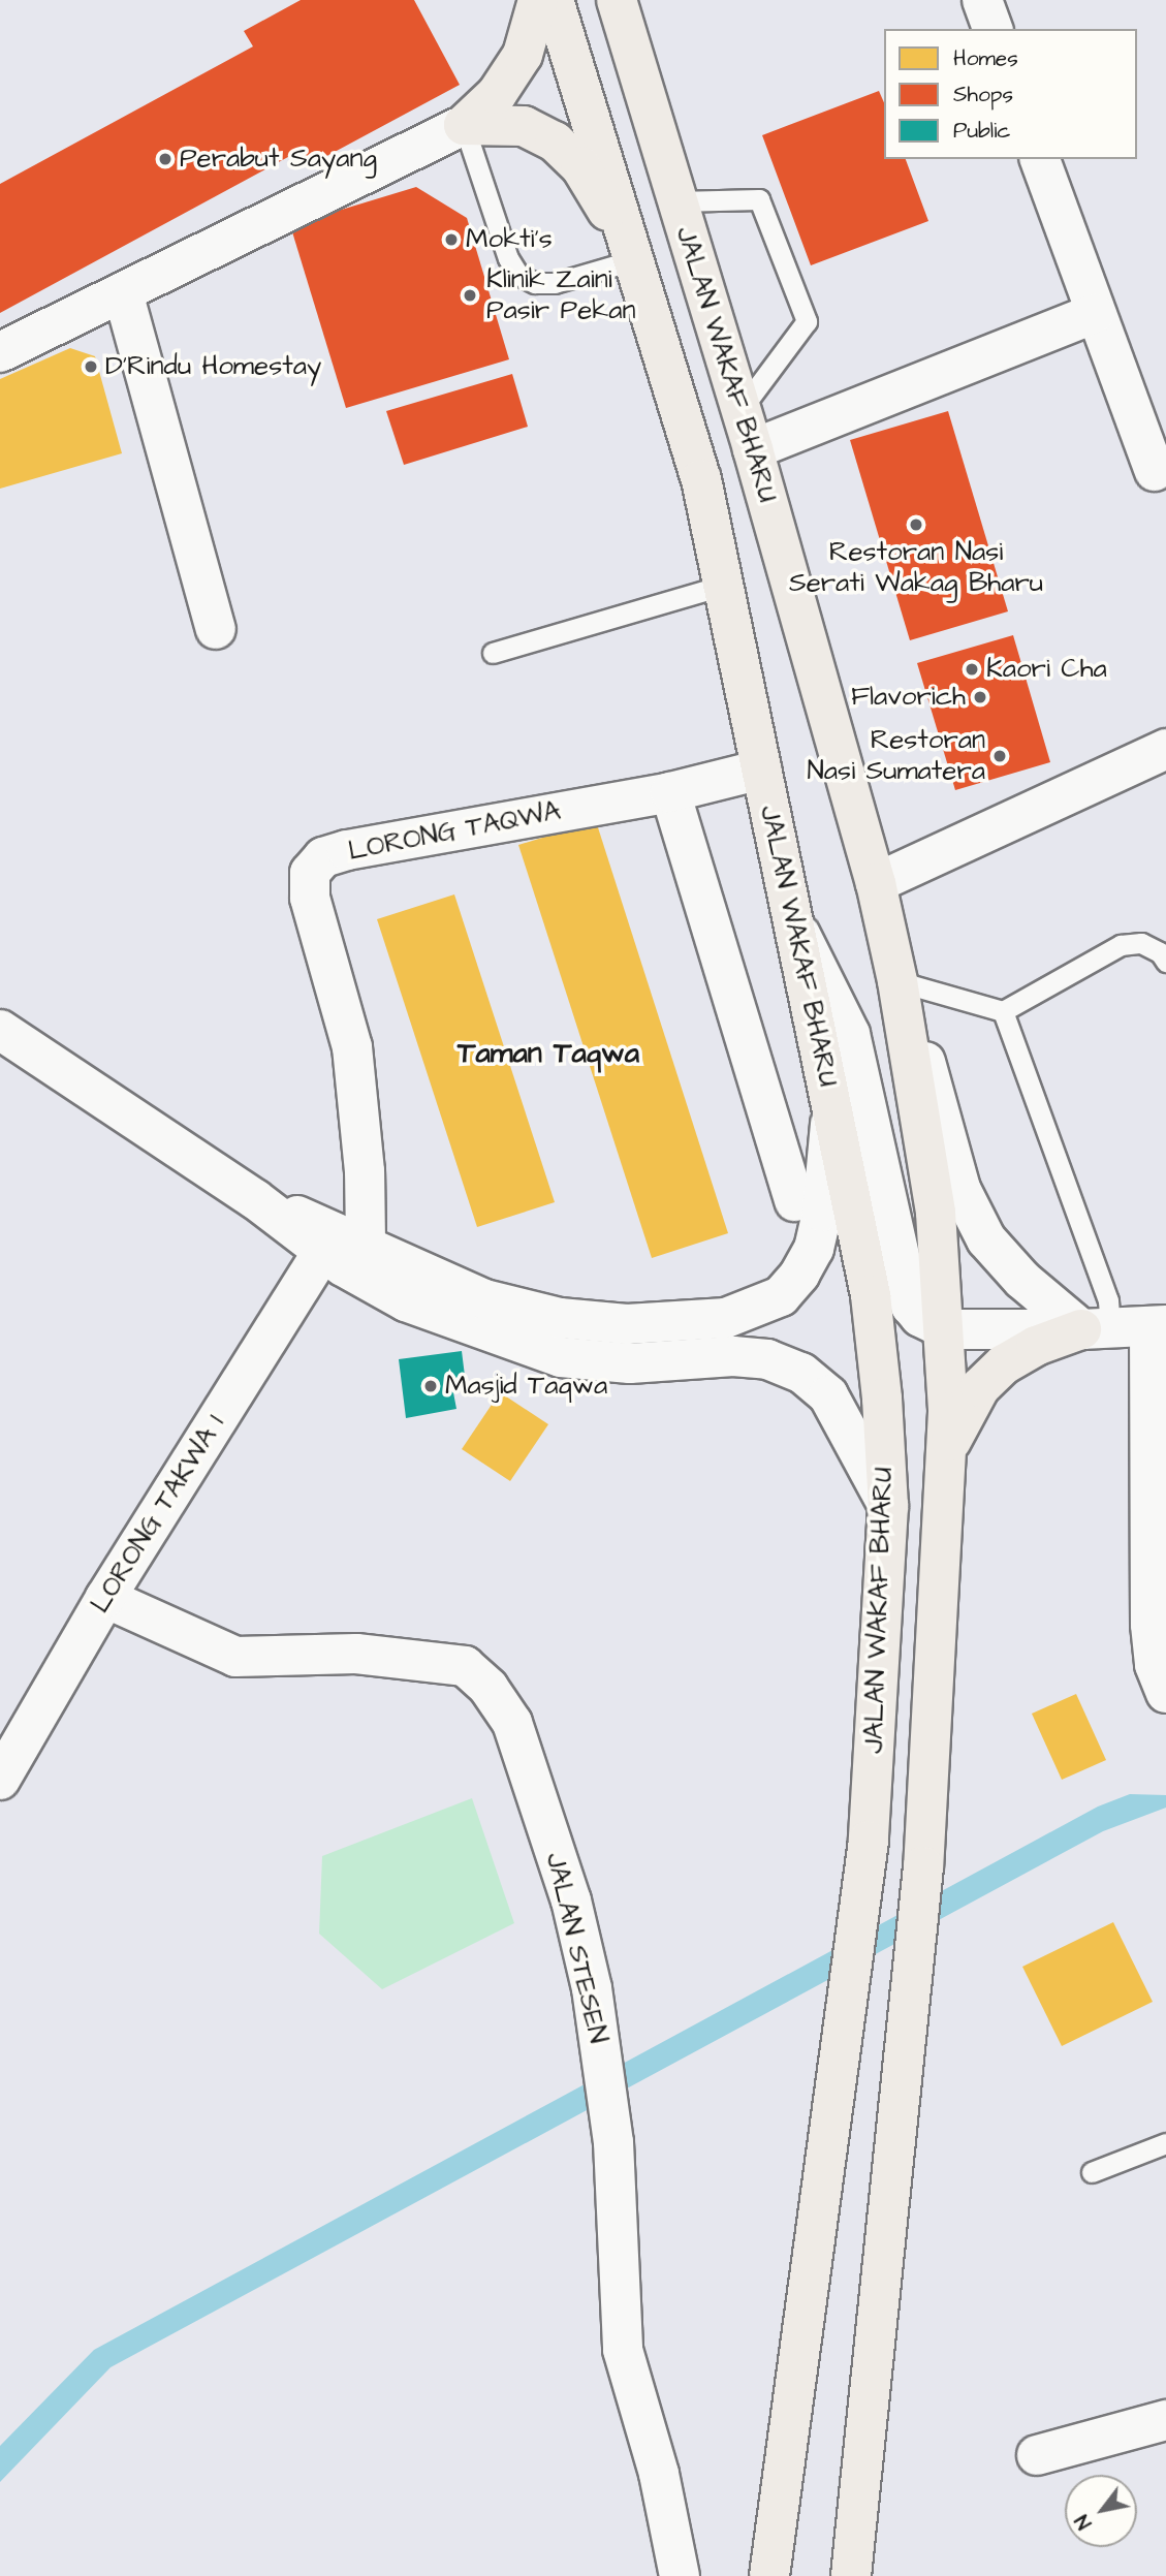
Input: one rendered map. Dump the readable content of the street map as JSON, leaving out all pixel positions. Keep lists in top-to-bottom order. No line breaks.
{"streets":{"main road":["JALAN WAKAF BHARU"],"street":["LORONG TAQWA","LORONG TAKWA 1","JALAN STESEN"]},"crossings":[["JALAN WAKAF BHARU","LORONG TAQWA"],["LORONG TAKWA 1","JALAN STESEN"]],"districts":["Taman Taqwa"],"places":["Perabut Sayang","Mokti’s","Klinik Zaini Pasir Pekan","D’Rindu Homestay","Restoran Nasi Serati Wakag Bharu","Kaori Cha","Flavorich","Restoran Nasi Sumatera","Masjid Taqwa"],"legend":["Homes","Shops","Public"],"north":"bottom left"}
